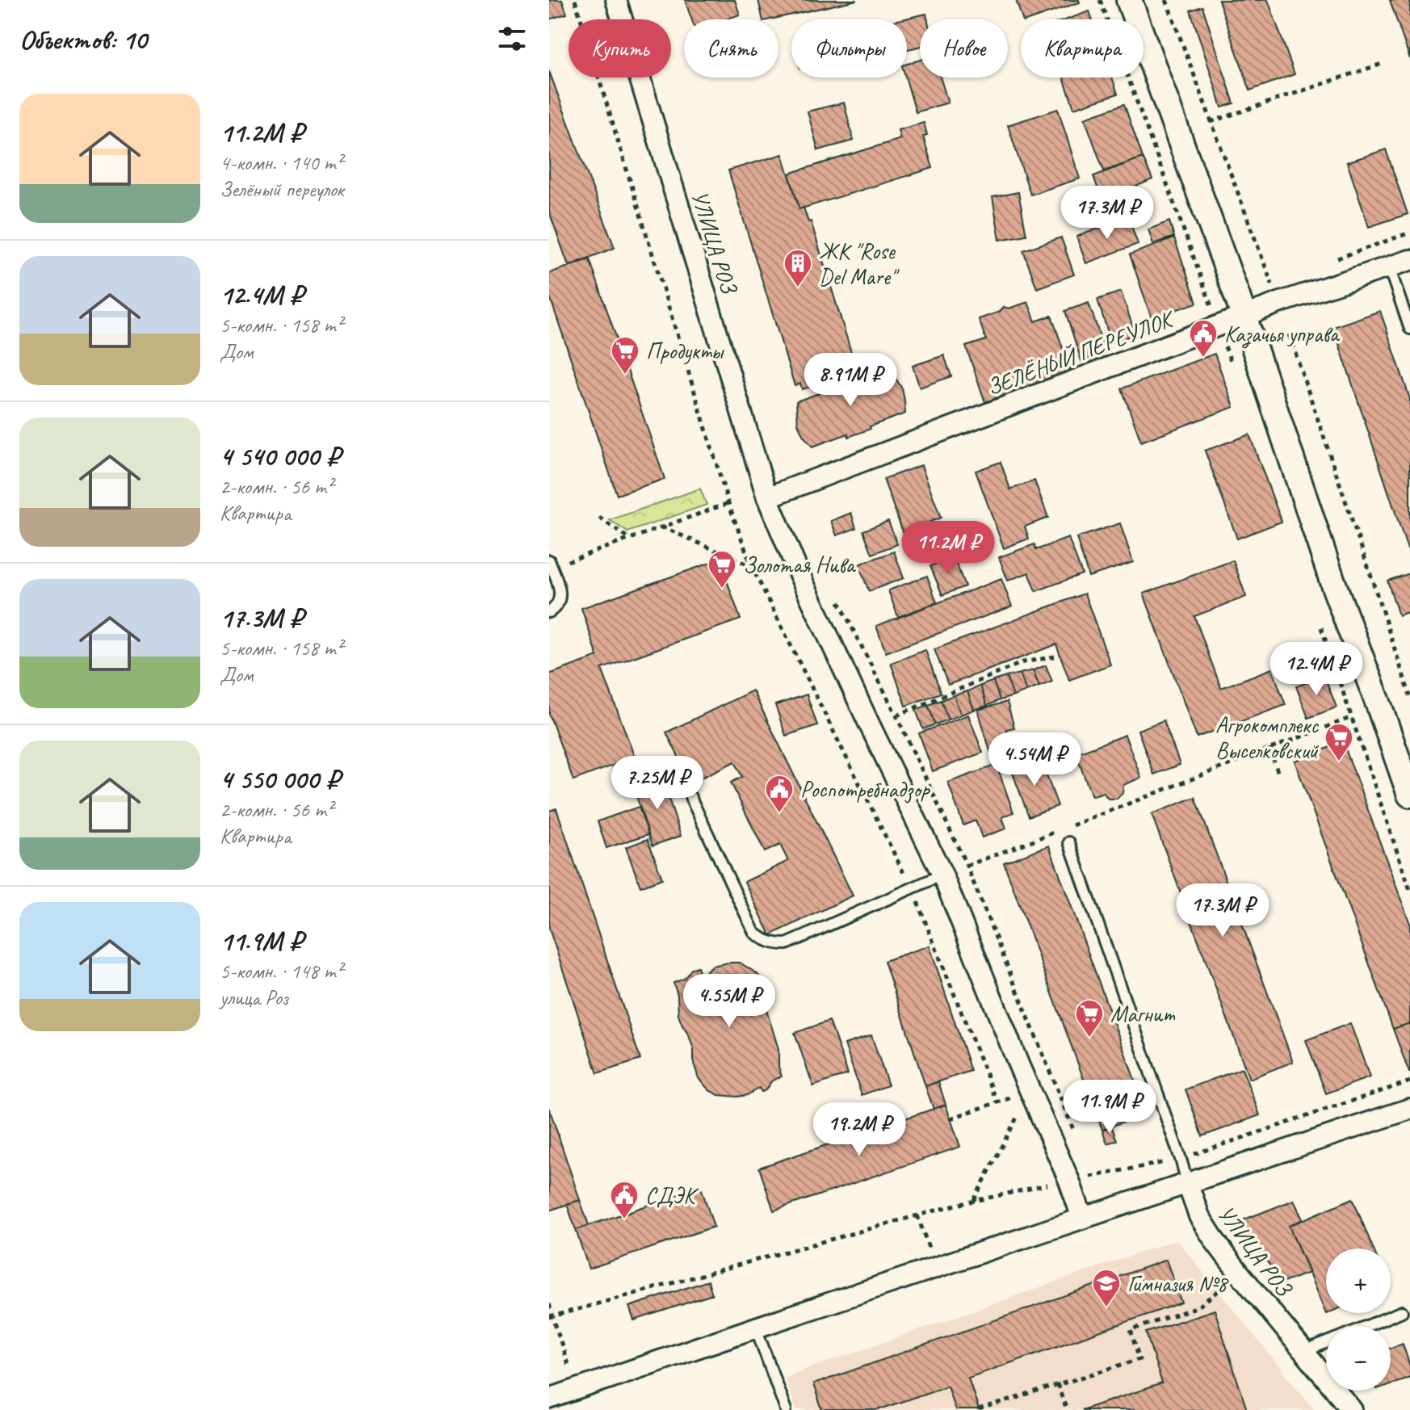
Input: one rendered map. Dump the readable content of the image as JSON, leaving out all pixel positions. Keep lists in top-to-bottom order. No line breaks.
{"streets":{"street":["УЛИЦА РОЗ","ЗЕЛЁНЫЙ ПЕРЕУЛОК"]},"crossings":[["УЛИЦА РОЗ","ЗЕЛЁНЫЙ ПЕРЕУЛОК"]],"places":{"building":["ЖК \"Rose Del Mare\""],"public building":["Казачья управа","Роспотребнадзор","СДЭК"],"supermarket":["Продукты","Золотая Нива","Агрокомплекс Выселковский","Магнит"],"school or university":["Гимназия №8"]},"page":{"heading":"Объектов: 10","chip":["Купить","Снять","Фильтры","Новое","Квартира"],"list":[{"name":"11.2M ₽","note":"4-комн. · 140 m² · Зелёный переулок"},{"name":"12.4M ₽","note":"5-комн. · 158 m² · Дом"},{"name":"4 540 000 ₽","note":"2-комн. · 56 m² · Квартира"},{"name":"17.3M ₽","note":"5-комн. · 158 m² · Дом"},{"name":"4 550 000 ₽","note":"2-комн. · 56 m² · Квартира"},{"name":"11.9M ₽","note":"5-комн. · 148 m² · улица Роз"}],"price":["17.3M ₽","8.91M ₽","11.2M ₽","12.4M ₽","4.54M ₽","7.25M ₽","17.3M ₽","4.55M ₽","11.9M ₽","19.2M ₽"],"map_buttons":["+","−"]}}
